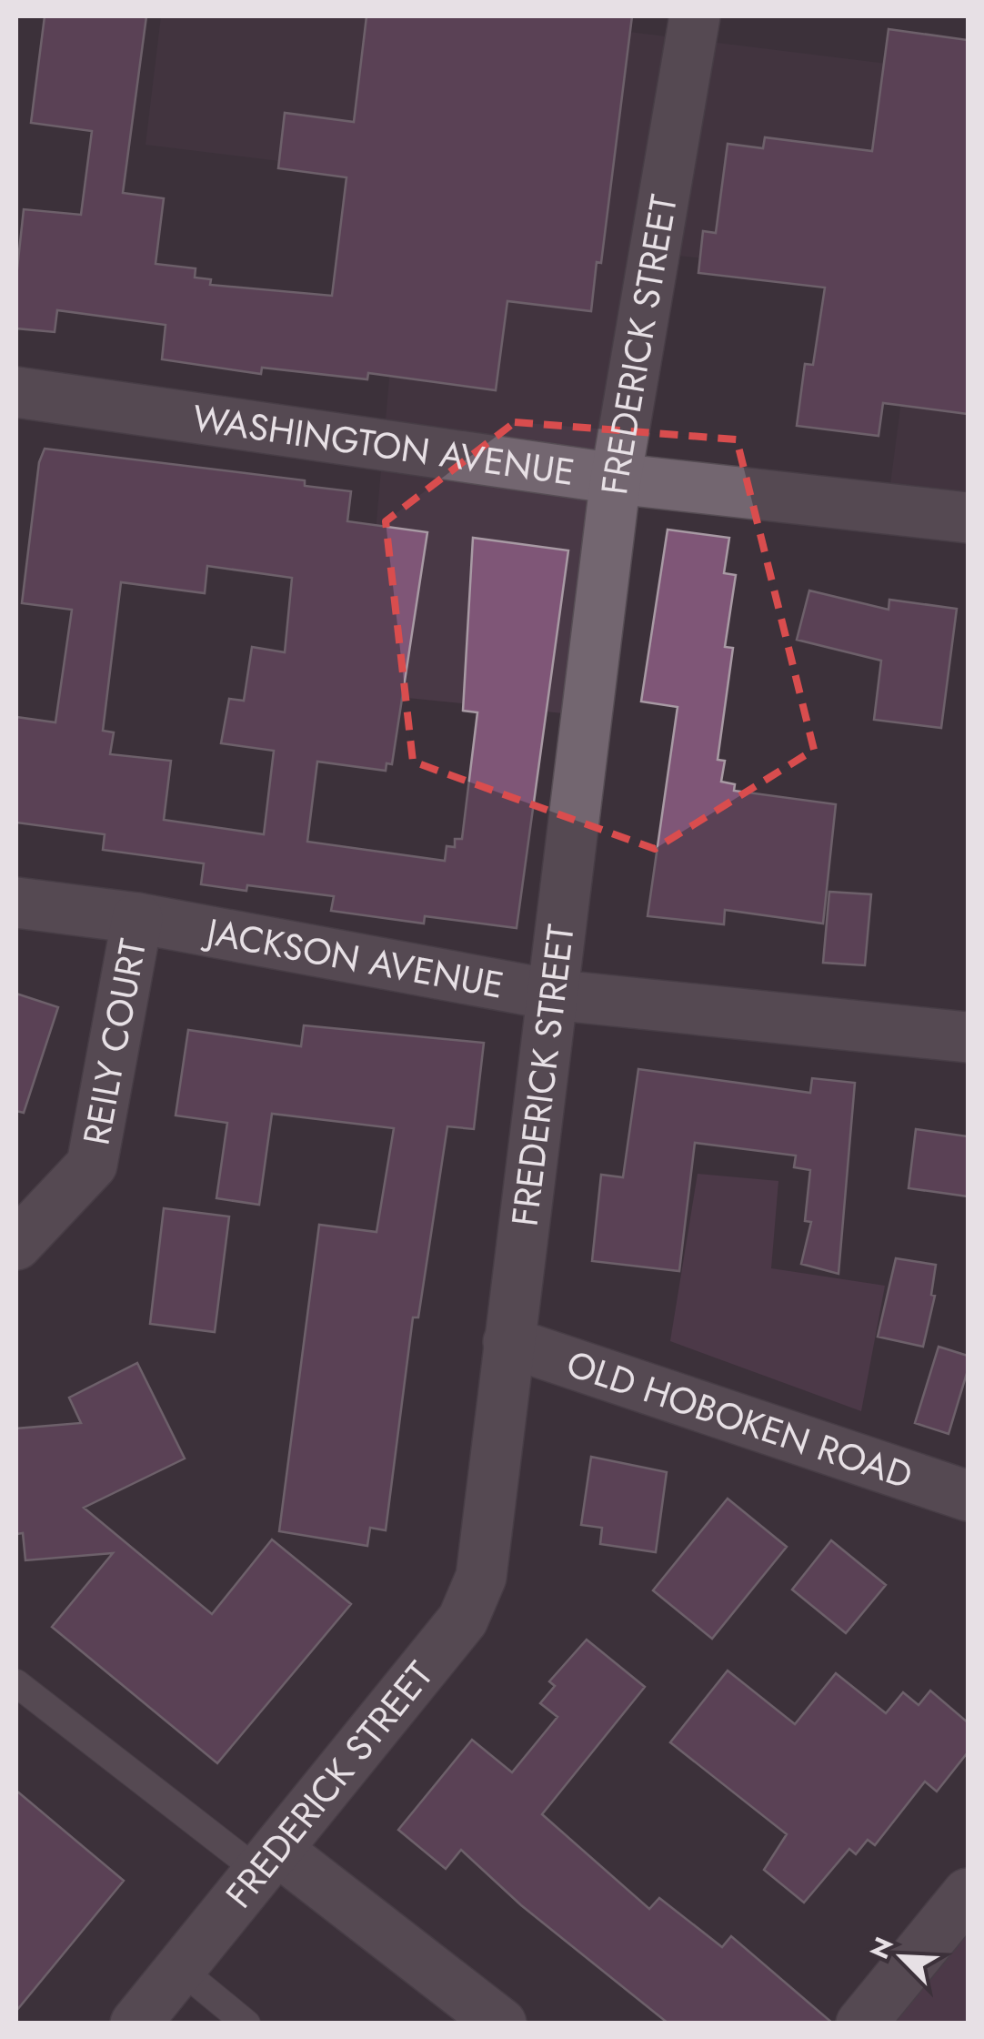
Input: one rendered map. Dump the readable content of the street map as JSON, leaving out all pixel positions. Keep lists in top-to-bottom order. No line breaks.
{"streets":{"street":["FREDERICK STREET","WASHINGTON AVENUE","JACKSON AVENUE","REILY COURT","OLD HOBOKEN ROAD"]},"crossings":[["FREDERICK STREET","WASHINGTON AVENUE"],["FREDERICK STREET","JACKSON AVENUE"],["FREDERICK STREET","OLD HOBOKEN ROAD"],["JACKSON AVENUE","REILY COURT"]],"north":"top left"}
